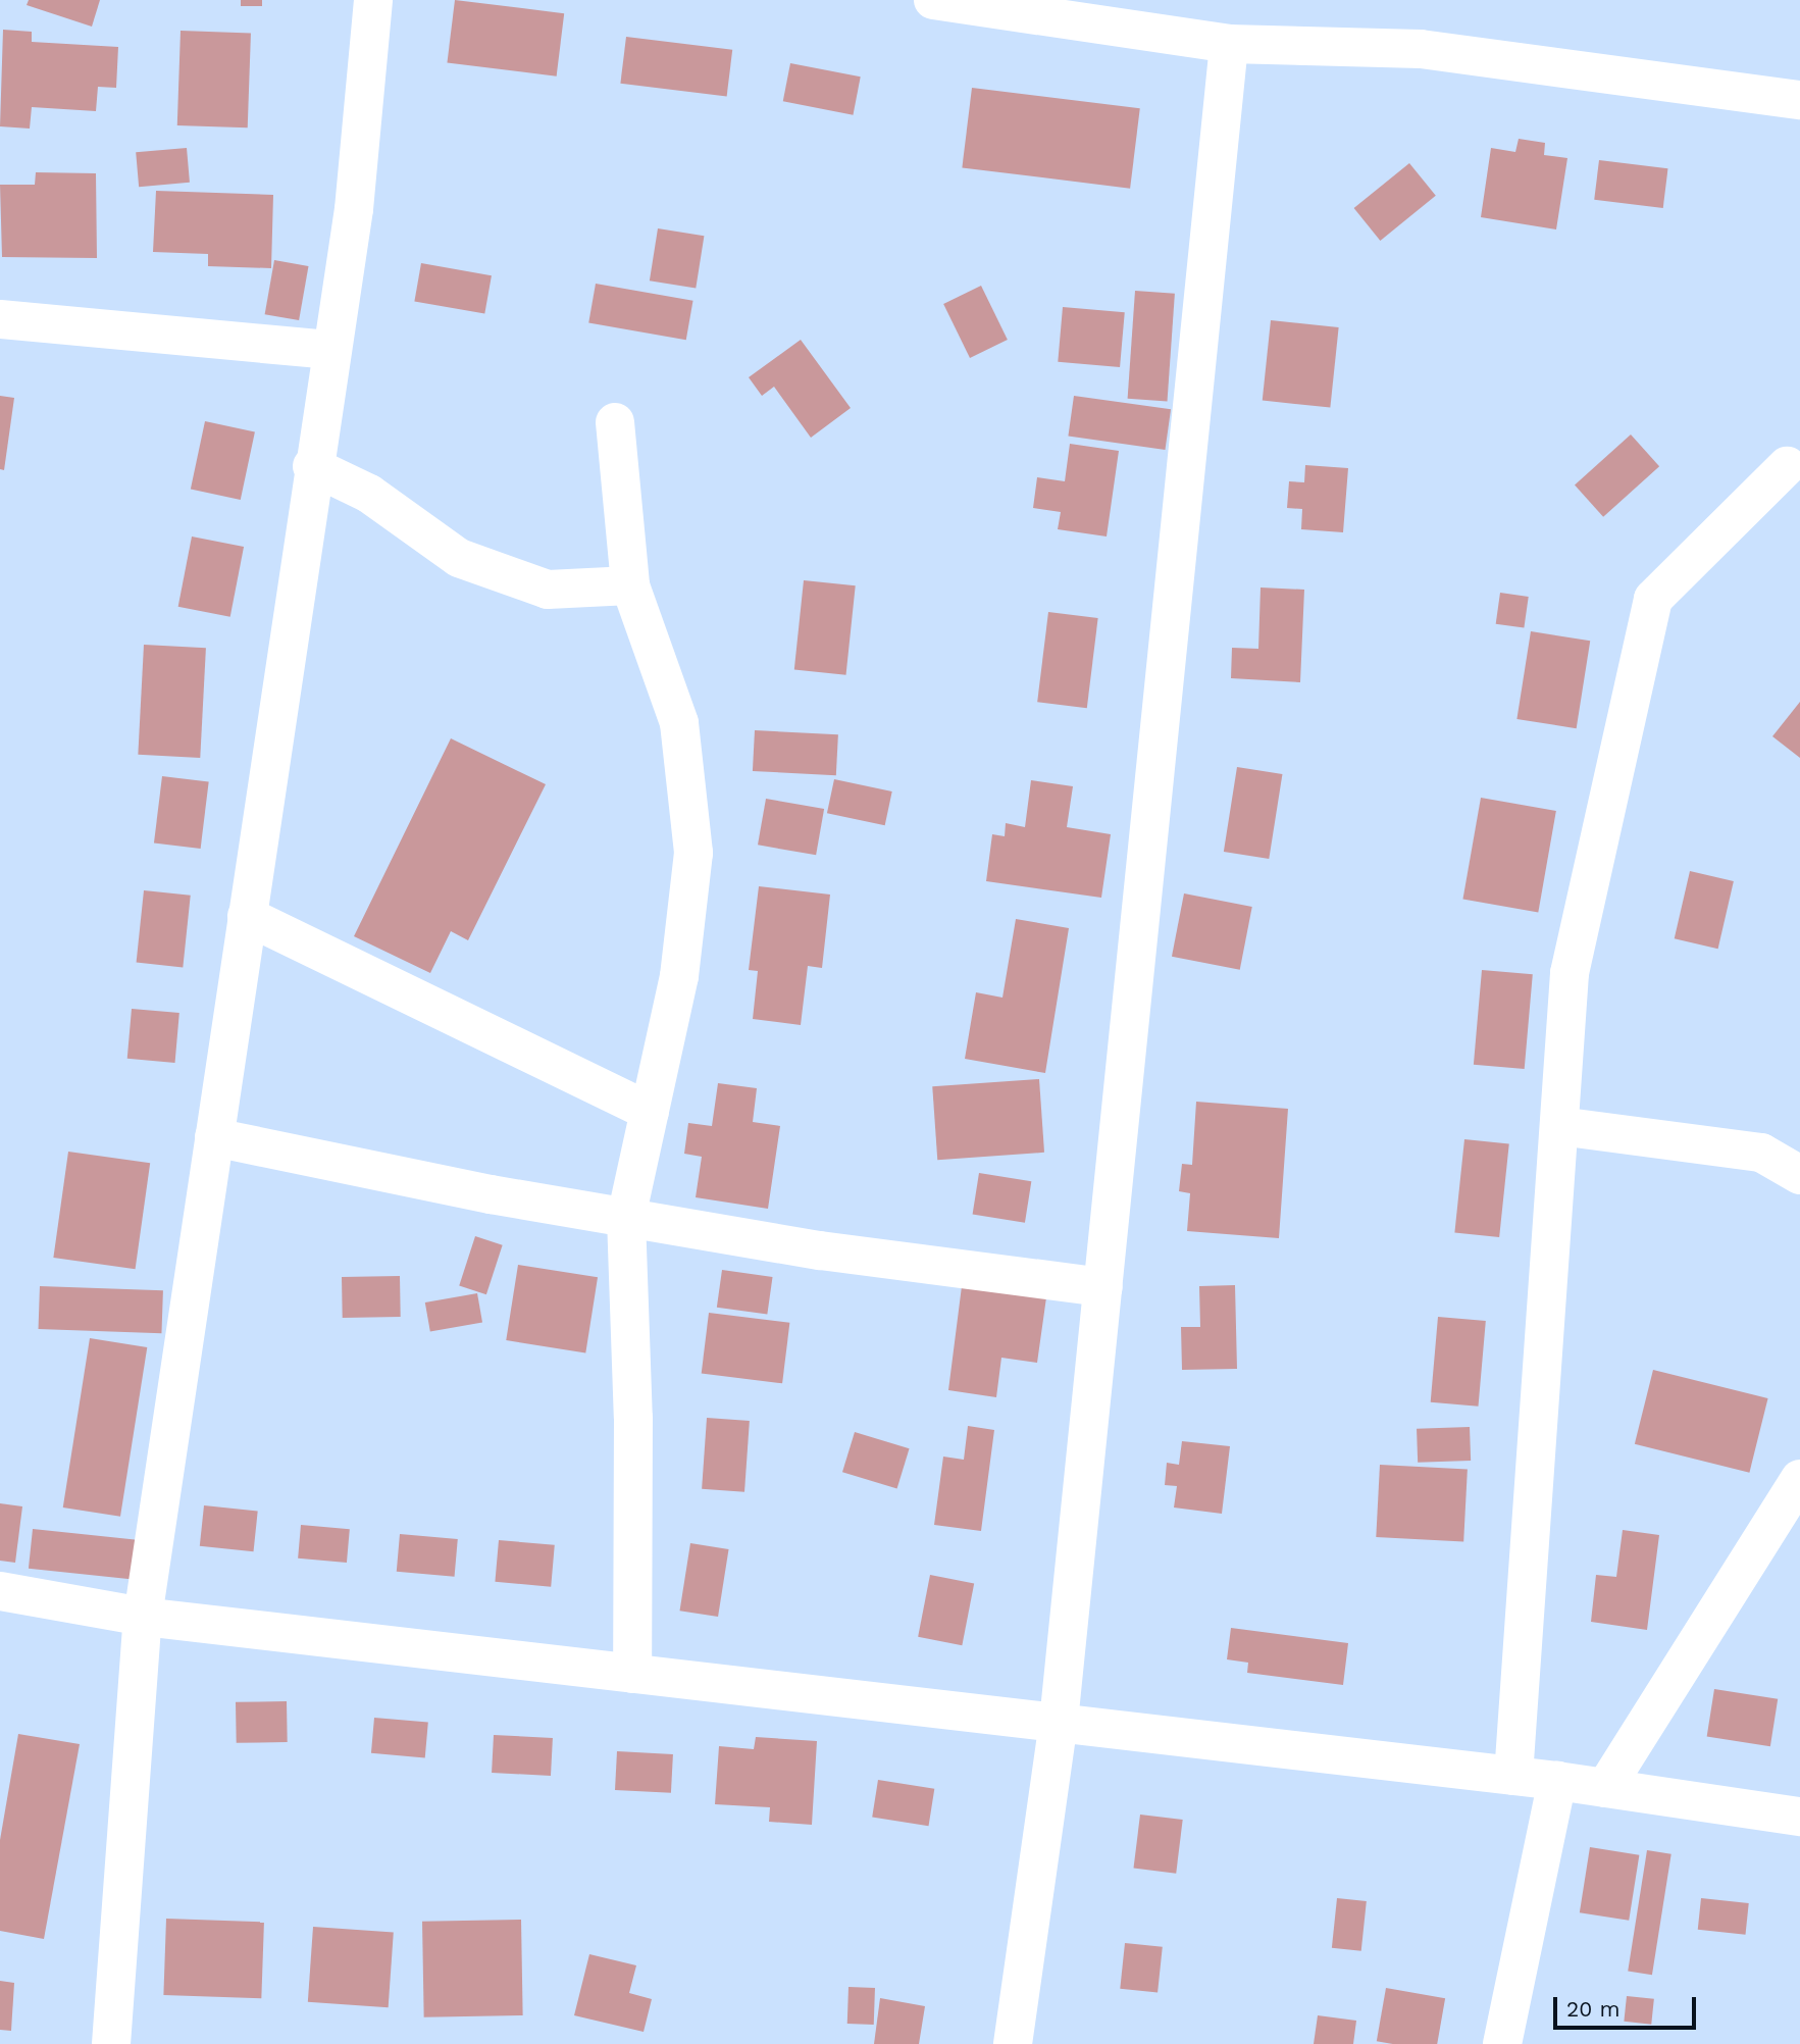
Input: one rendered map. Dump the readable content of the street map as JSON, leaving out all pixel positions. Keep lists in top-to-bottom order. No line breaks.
{"scale_bar":"20 m"}
